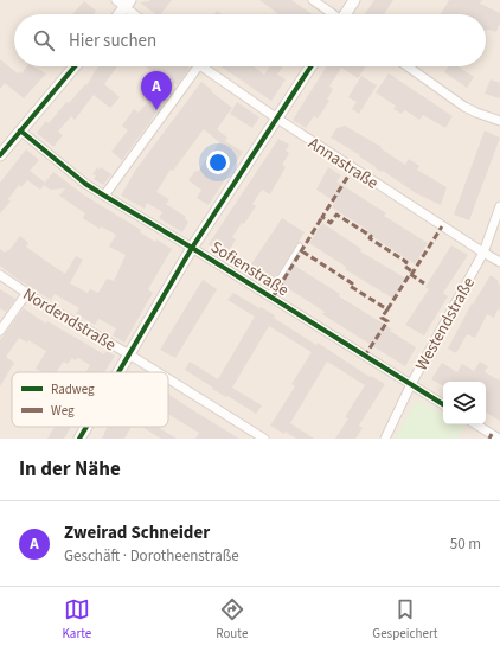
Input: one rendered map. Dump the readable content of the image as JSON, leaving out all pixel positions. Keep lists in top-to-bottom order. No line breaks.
{"streets":{"street":["Annastraße","Sofienstraße","Nordendstraße","Westendstraße"]},"crossings":[["Annastraße","Westendstraße"],["Sofienstraße","Westendstraße"]],"legend":["Radweg","Weg"],"page":{"search":"Hier suchen","pins":"A","heading":"In der Nähe","list":[{"mark":"A","name":"Zweirad Schneider","note":"Geschäft · Dorotheenstraße","value":"50 m"}],"nav":["Karte","Route","Gespeichert"]}}
